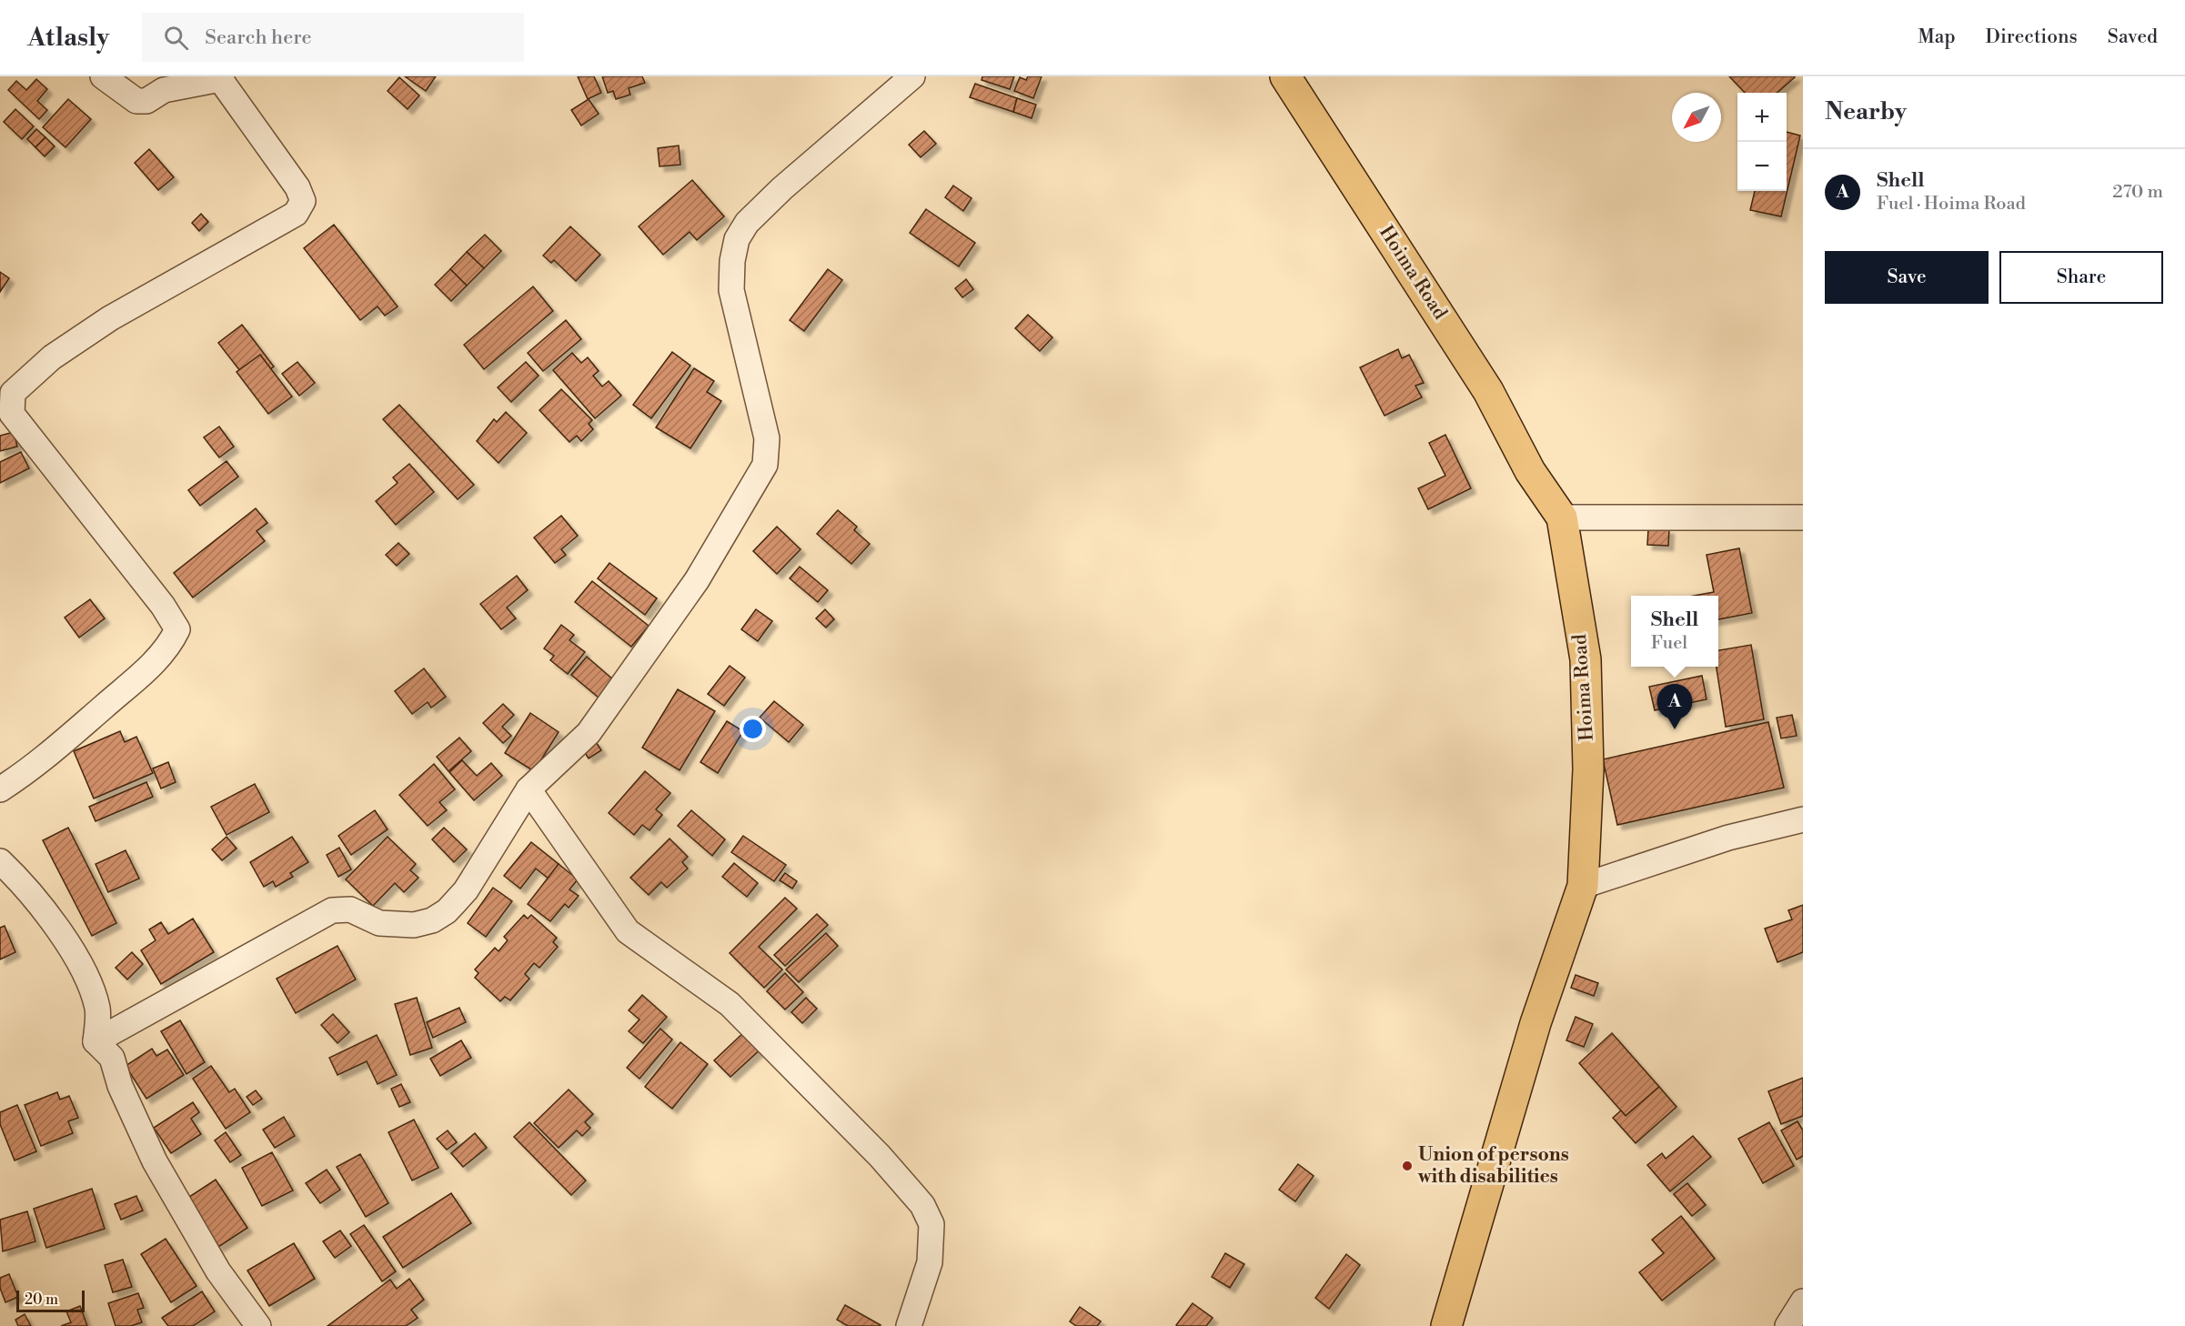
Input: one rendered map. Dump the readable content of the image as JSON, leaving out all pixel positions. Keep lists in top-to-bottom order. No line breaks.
{"streets":{"main road":["Hoima Road"]},"places":["Union of persons with disabilities"],"scale_bar":"20 m","north":"bottom left","page":{"header":"Atlasly","search":"Search here","nav":["Map","Directions","Saved"],"heading":"Nearby","map_buttons":["+","−"],"list":[{"mark":"A","name":"Shell","note":"Fuel · Hoima Road","value":"270 m"}],"buttons":["Save","Share"],"popup":["Shell","Fuel"],"pins":"A","scale":"20 m"}}
